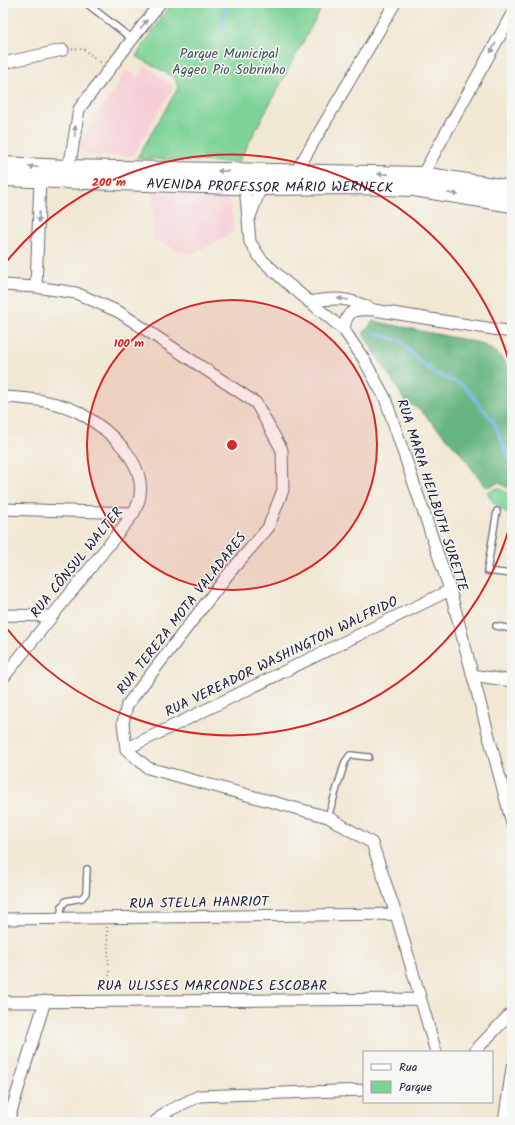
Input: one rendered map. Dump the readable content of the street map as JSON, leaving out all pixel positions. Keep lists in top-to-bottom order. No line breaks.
{"streets":{"main road":["AVENIDA PROFESSOR MÁRIO WERNECK"],"street":["RUA MARIA HEILBUTH SURETTE","RUA CÔNSUL WALTER","RUA TEREZA MOTA VALADARES","RUA VEREADOR WASHINGTON WALFRIDO","RUA STELLA HANRIOT","RUA ULISSES MARCONDES ESCOBAR"]},"crossings":[["AVENIDA PROFESSOR MÁRIO WERNECK","RUA MARIA HEILBUTH SURETTE"],["RUA MARIA HEILBUTH SURETTE","RUA VEREADOR WASHINGTON WALFRIDO"],["RUA TEREZA MOTA VALADARES","RUA VEREADOR WASHINGTON WALFRIDO"]],"parks":["Parque Municipal Aggeo Pio Sobrinho"],"legend":["Rua","Parque"],"rings":["200 m","100 m"]}
